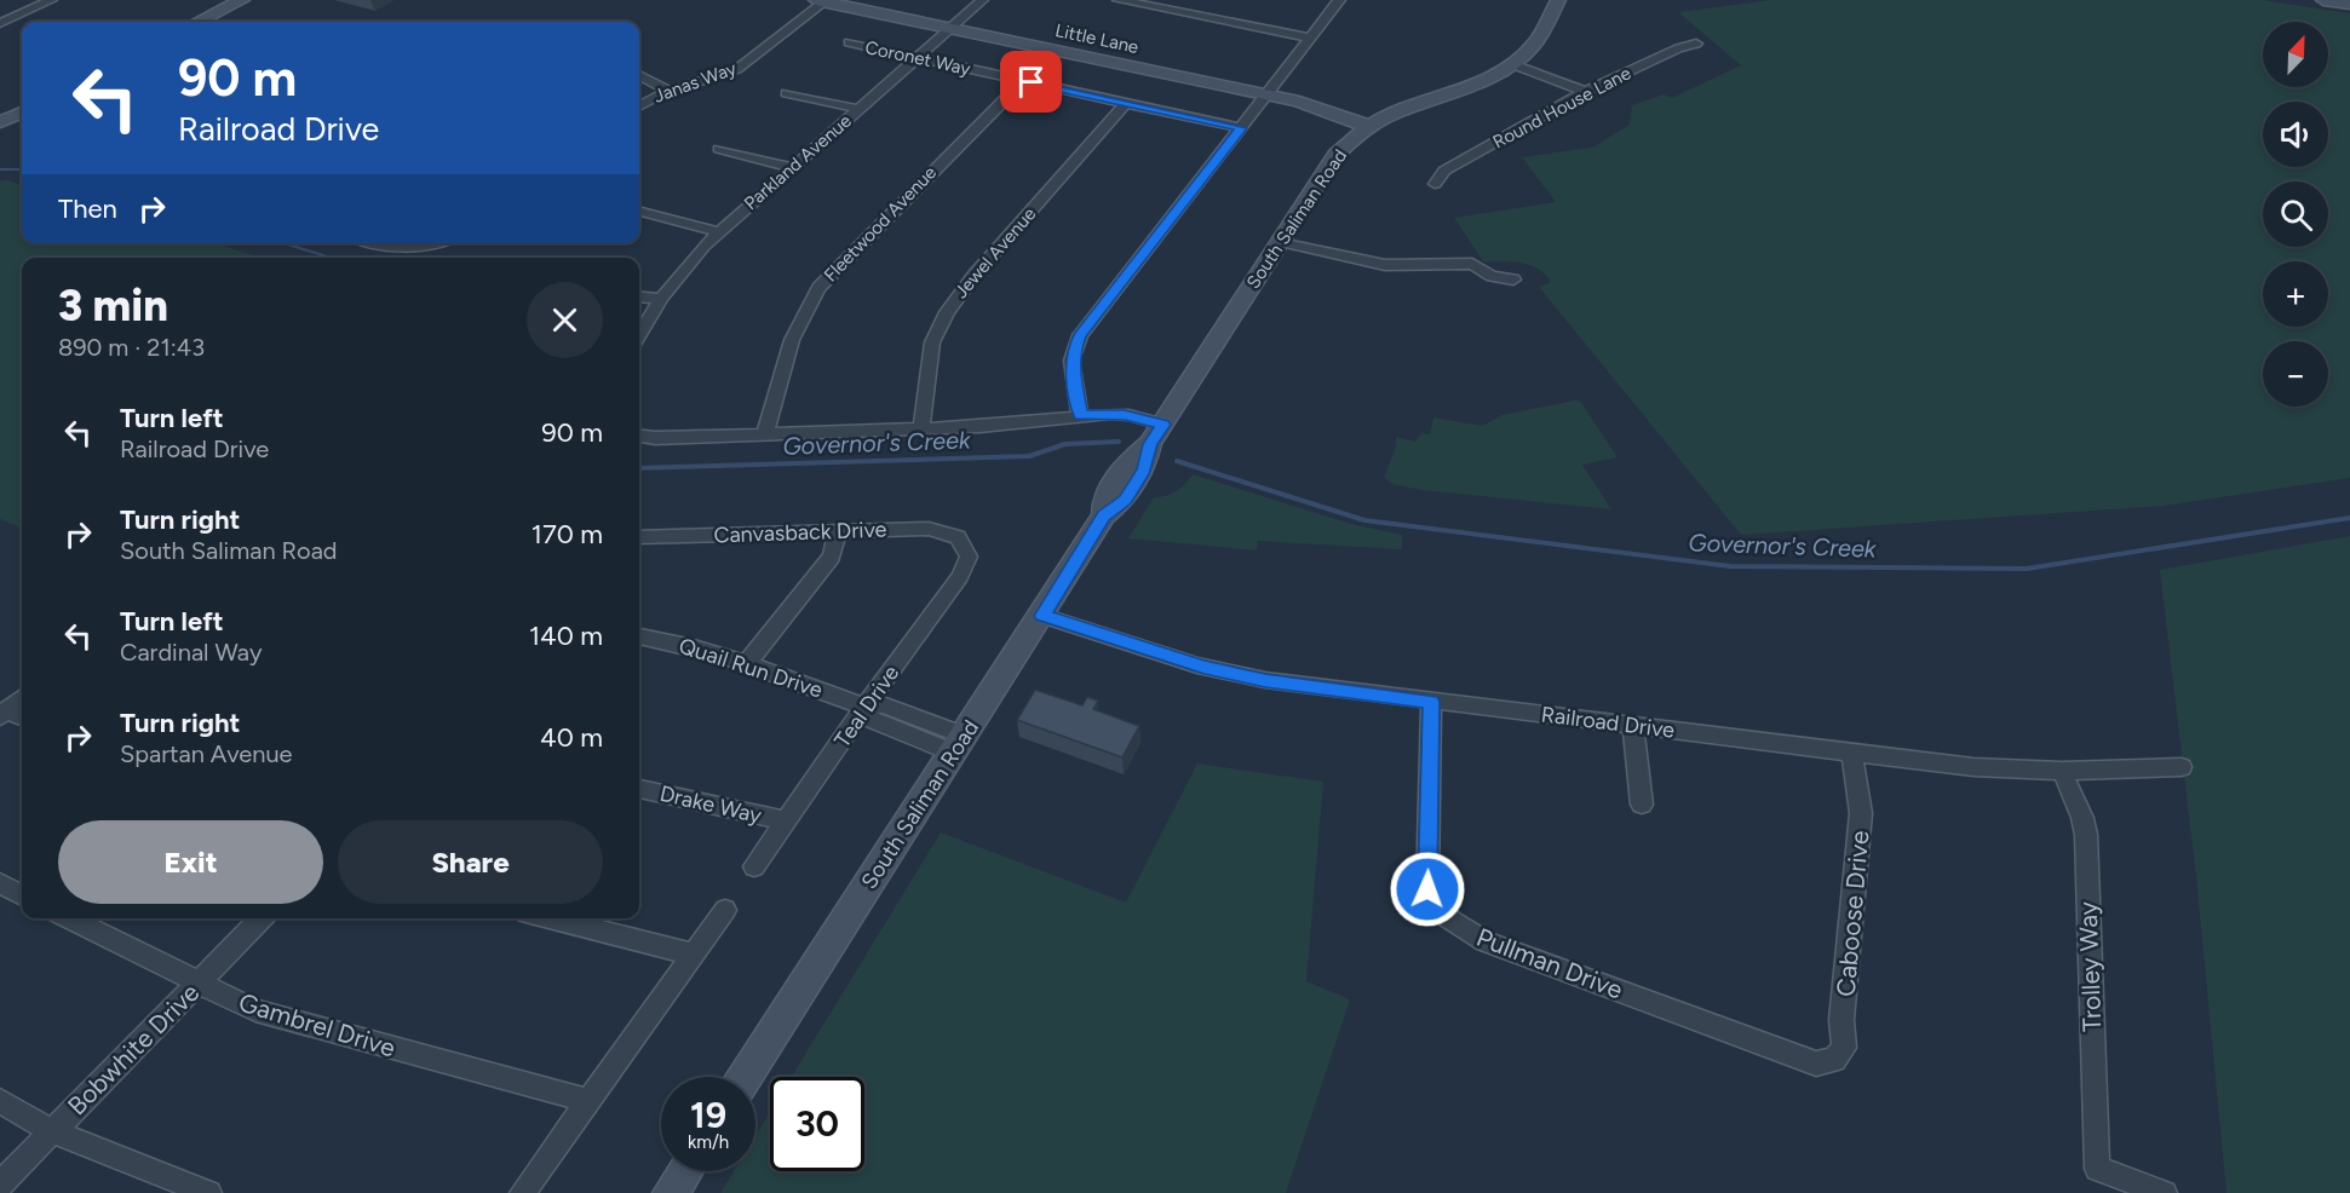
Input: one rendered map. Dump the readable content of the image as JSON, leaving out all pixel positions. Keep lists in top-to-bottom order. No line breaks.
{"streets":{"main road":["Little Lane","South Saliman Road"],"street":["Coronet Way","Janas Way","Round House Lane","Parkland Avenue","Fleetwood Avenue","Jewel Avenue","Canvasback Drive","Quail Run Drive","Teal Drive","Railroad Drive","Drake Way","Caboose Drive","Pullman Drive","Trolley Way","Gambrel Drive","Bobwhite Drive"]},"crossings":[["Little Lane","Janas Way"],["Little Lane","Parkland Avenue"],["Little Lane","South Saliman Road"],["Coronet Way","Parkland Avenue"],["Coronet Way","Fleetwood Avenue"],["Coronet Way","Jewel Avenue"],["South Saliman Road","Quail Run Drive"],["South Saliman Road","Railroad Drive"],["Canvasback Drive","Teal Drive"],["Quail Run Drive","Teal Drive"],["Teal Drive","Drake Way"],["Railroad Drive","Caboose Drive"],["Railroad Drive","Pullman Drive"],["Railroad Drive","Trolley Way"],["Caboose Drive","Pullman Drive"],["Gambrel Drive","Bobwhite Drive"]],"water":["Governor's Creek"],"north":"top right","page":{"map_buttons":["+","−"],"turn":["90 m","Railroad Drive"],"then":"Then","heading":["3 min","890 m · 21:43"],"list":[{"name":"Turn left","note":"Railroad Drive","value":"90 m"},{"name":"Turn right","note":"South Saliman Road","value":"170 m"},{"name":"Turn left","note":"Cardinal Way","value":"140 m"},{"name":"Turn right","note":"Spartan Avenue","value":"40 m"}],"buttons":["Exit","Share"],"speed":"19 km/h","limit":"30"}}
